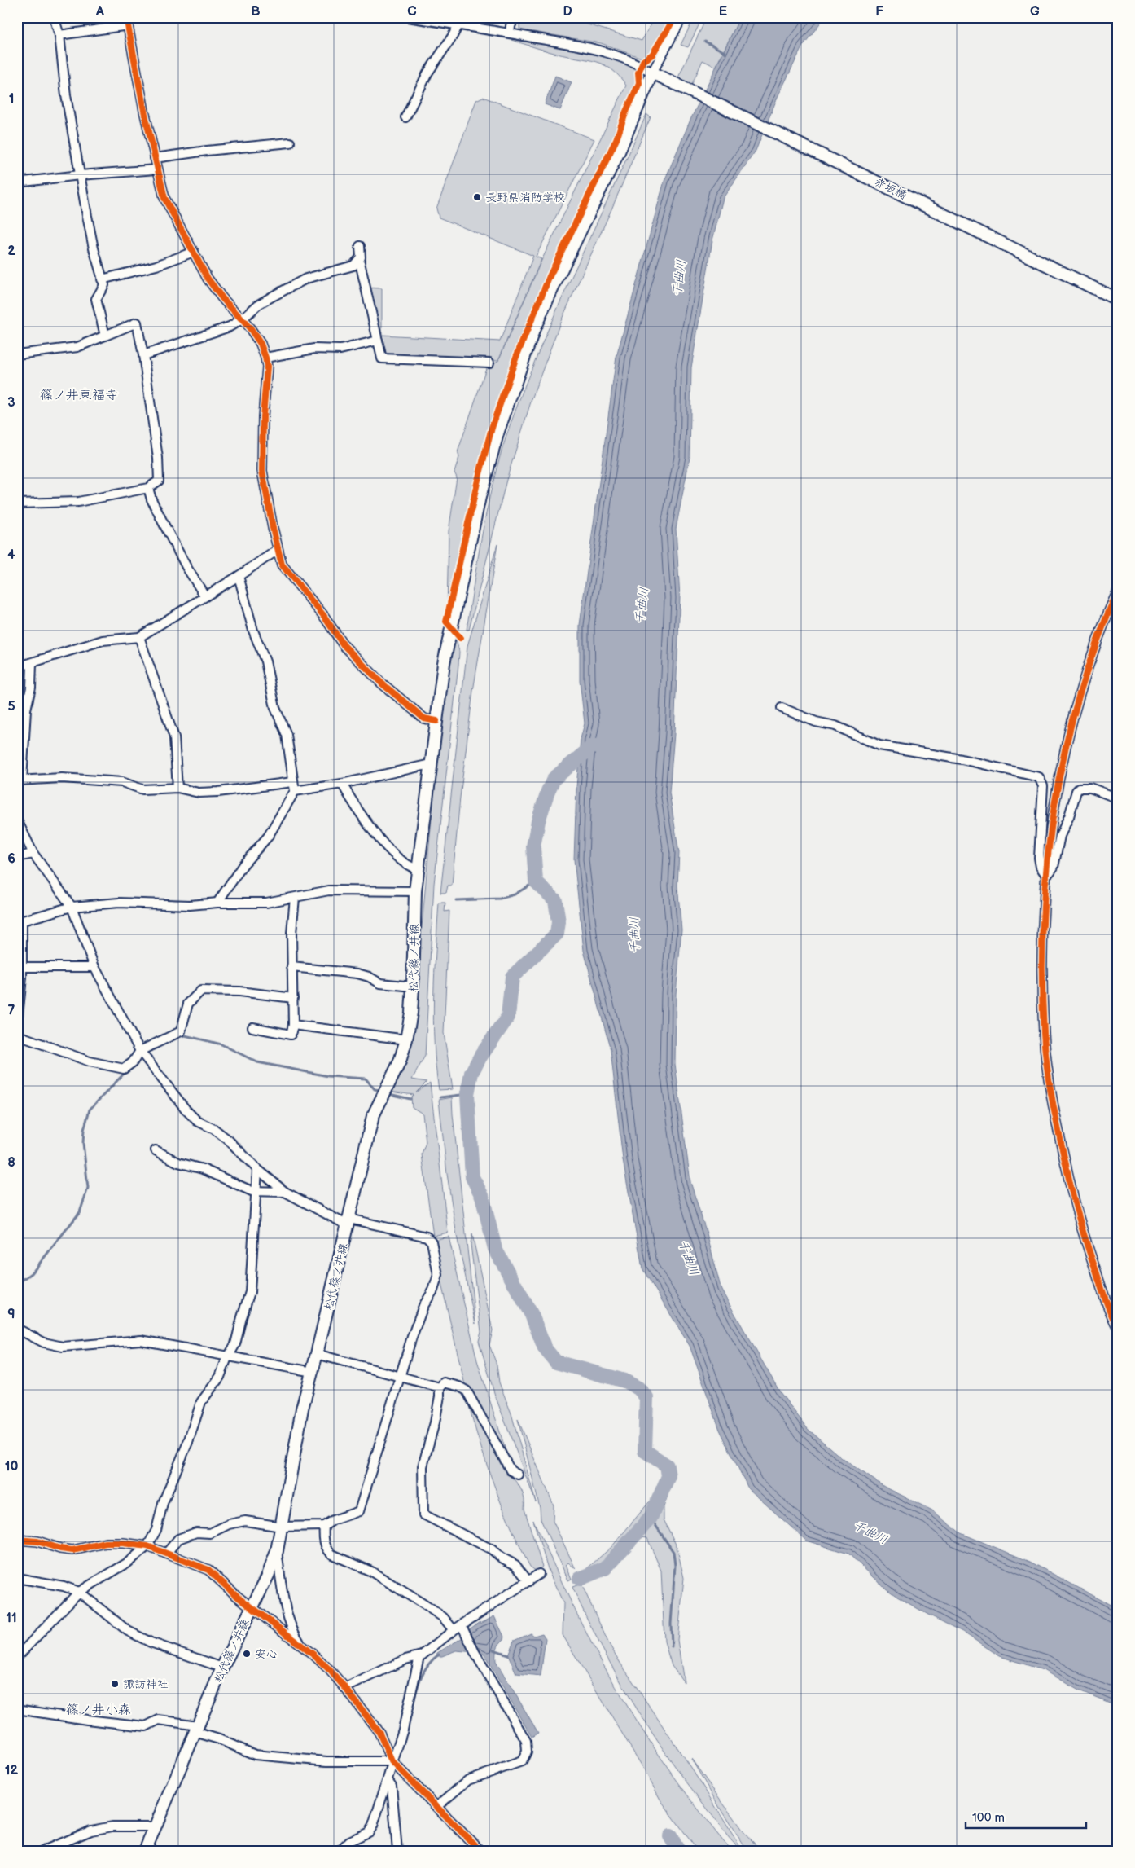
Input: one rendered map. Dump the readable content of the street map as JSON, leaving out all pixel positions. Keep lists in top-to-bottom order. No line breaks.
{"streets":{"main road":["赤坂橋","松代篠ノ井線"]},"crossings":[["赤坂橋","松代篠ノ井線"]],"districts":["篠ノ井東福寺","篠ノ井小森"],"water":["千曲川"],"places":["長野県消防学校","安心","諏訪神社"],"scale_bar":"100 m","grid":{"columns":["A","B","C","D","E","F","G"],"rows":["1","2","3","4","5","6","7","8","9","10","11","12"]}}
